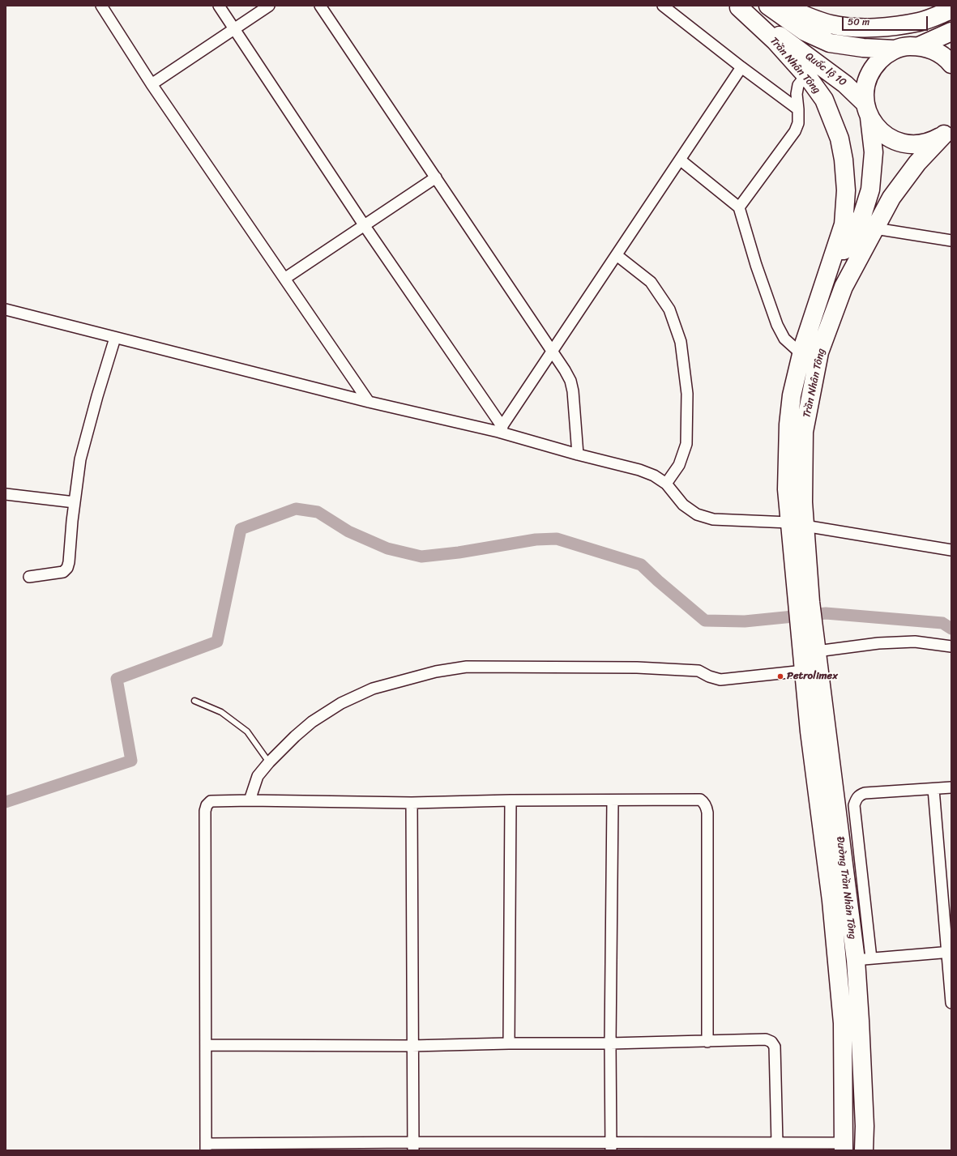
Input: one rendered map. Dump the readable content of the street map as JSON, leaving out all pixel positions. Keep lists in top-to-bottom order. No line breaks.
{"streets":{"highway":["Trần Nhân Tông","Quốc lộ 10","Đường Trần Nhân Tông"]},"crossings":[["Trần Nhân Tông","Quốc lộ 10"],["Trần Nhân Tông","Đường Trần Nhân Tông"]],"places":["Petrolimex"],"scale_bar":"50 m"}
